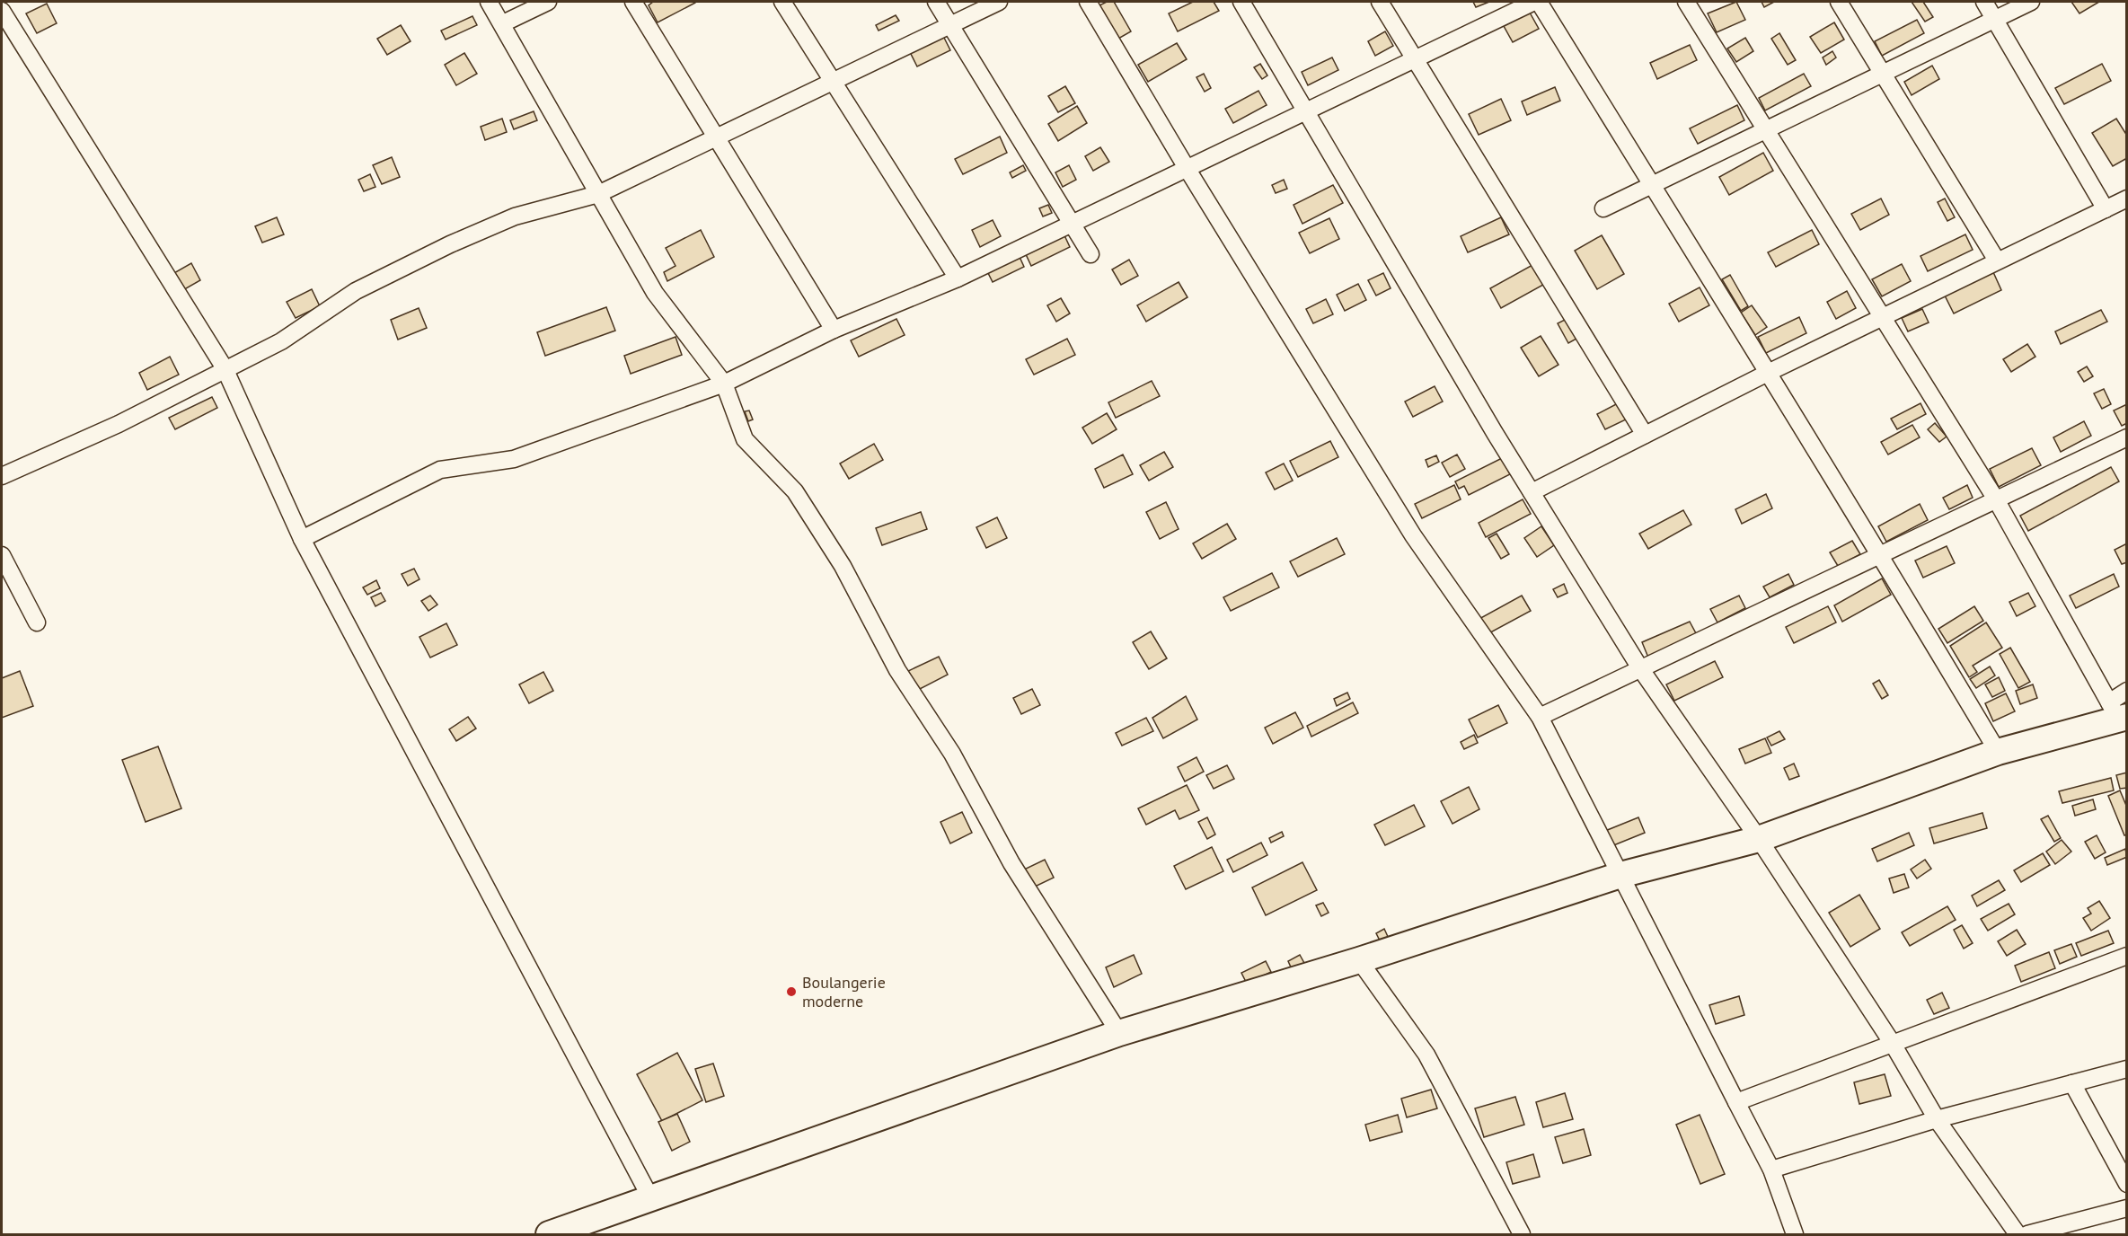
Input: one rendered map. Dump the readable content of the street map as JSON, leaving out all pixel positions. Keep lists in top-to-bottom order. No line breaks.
{"places":["Boulangerie moderne"]}
